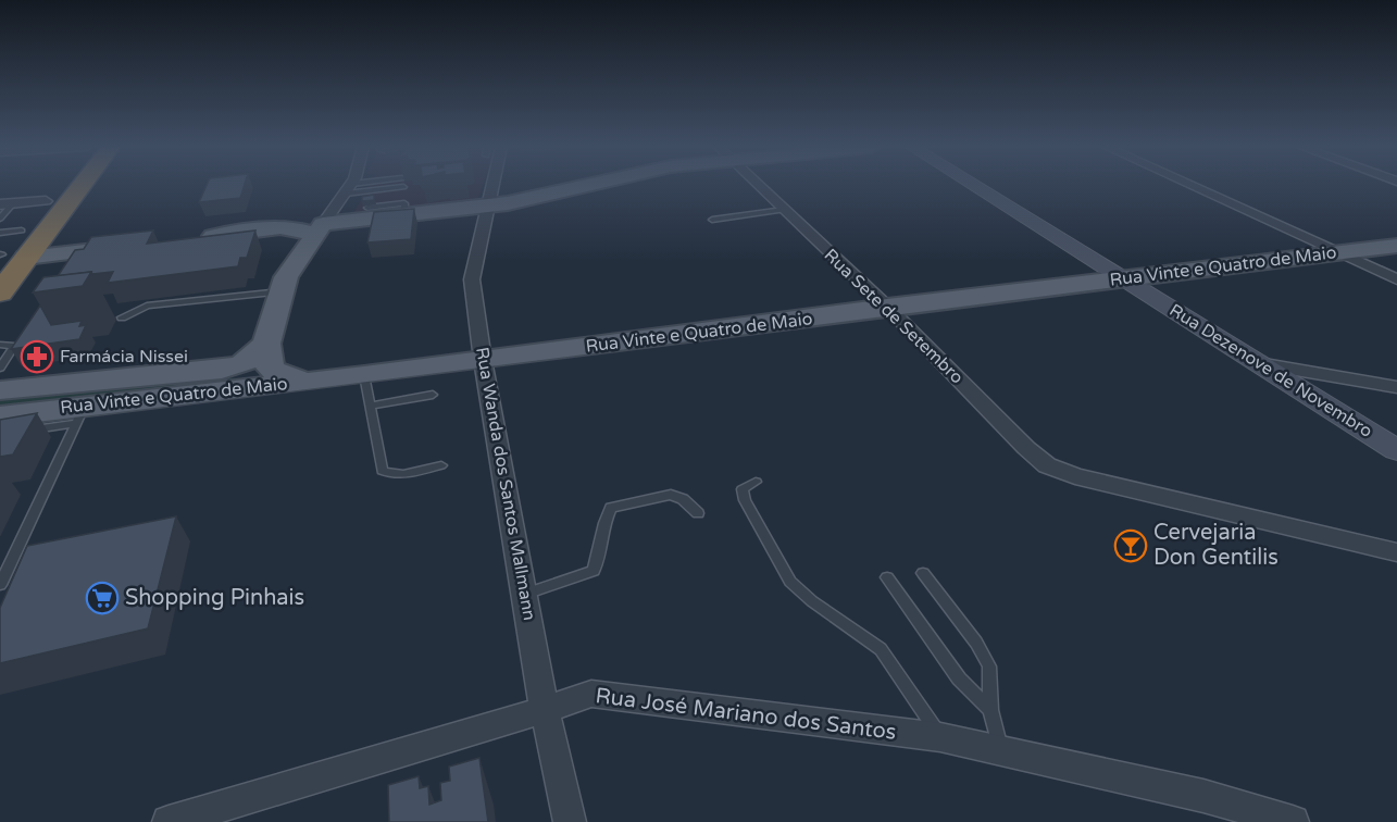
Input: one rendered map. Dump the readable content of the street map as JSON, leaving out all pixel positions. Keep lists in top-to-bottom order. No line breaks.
{"streets":{"main road":["Rua Vinte e Quatro de Maio"],"street":["Rua Sete de Setembro","Rua Dezenove de Novembro","Rua Wanda dos Santos Mallmann","Rua José Mariano dos Santos"]},"crossings":[["Rua Vinte e Quatro de Maio","Rua Sete de Setembro"],["Rua Vinte e Quatro de Maio","Rua Dezenove de Novembro"],["Rua Vinte e Quatro de Maio","Rua Wanda dos Santos Mallmann"],["Rua Wanda dos Santos Mallmann","Rua José Mariano dos Santos"]],"places":{"pharmacy":["Farmácia Nissei"],"bar":["Cervejaria Don Gentilis"],"supermarket":["Shopping Pinhais"]}}
